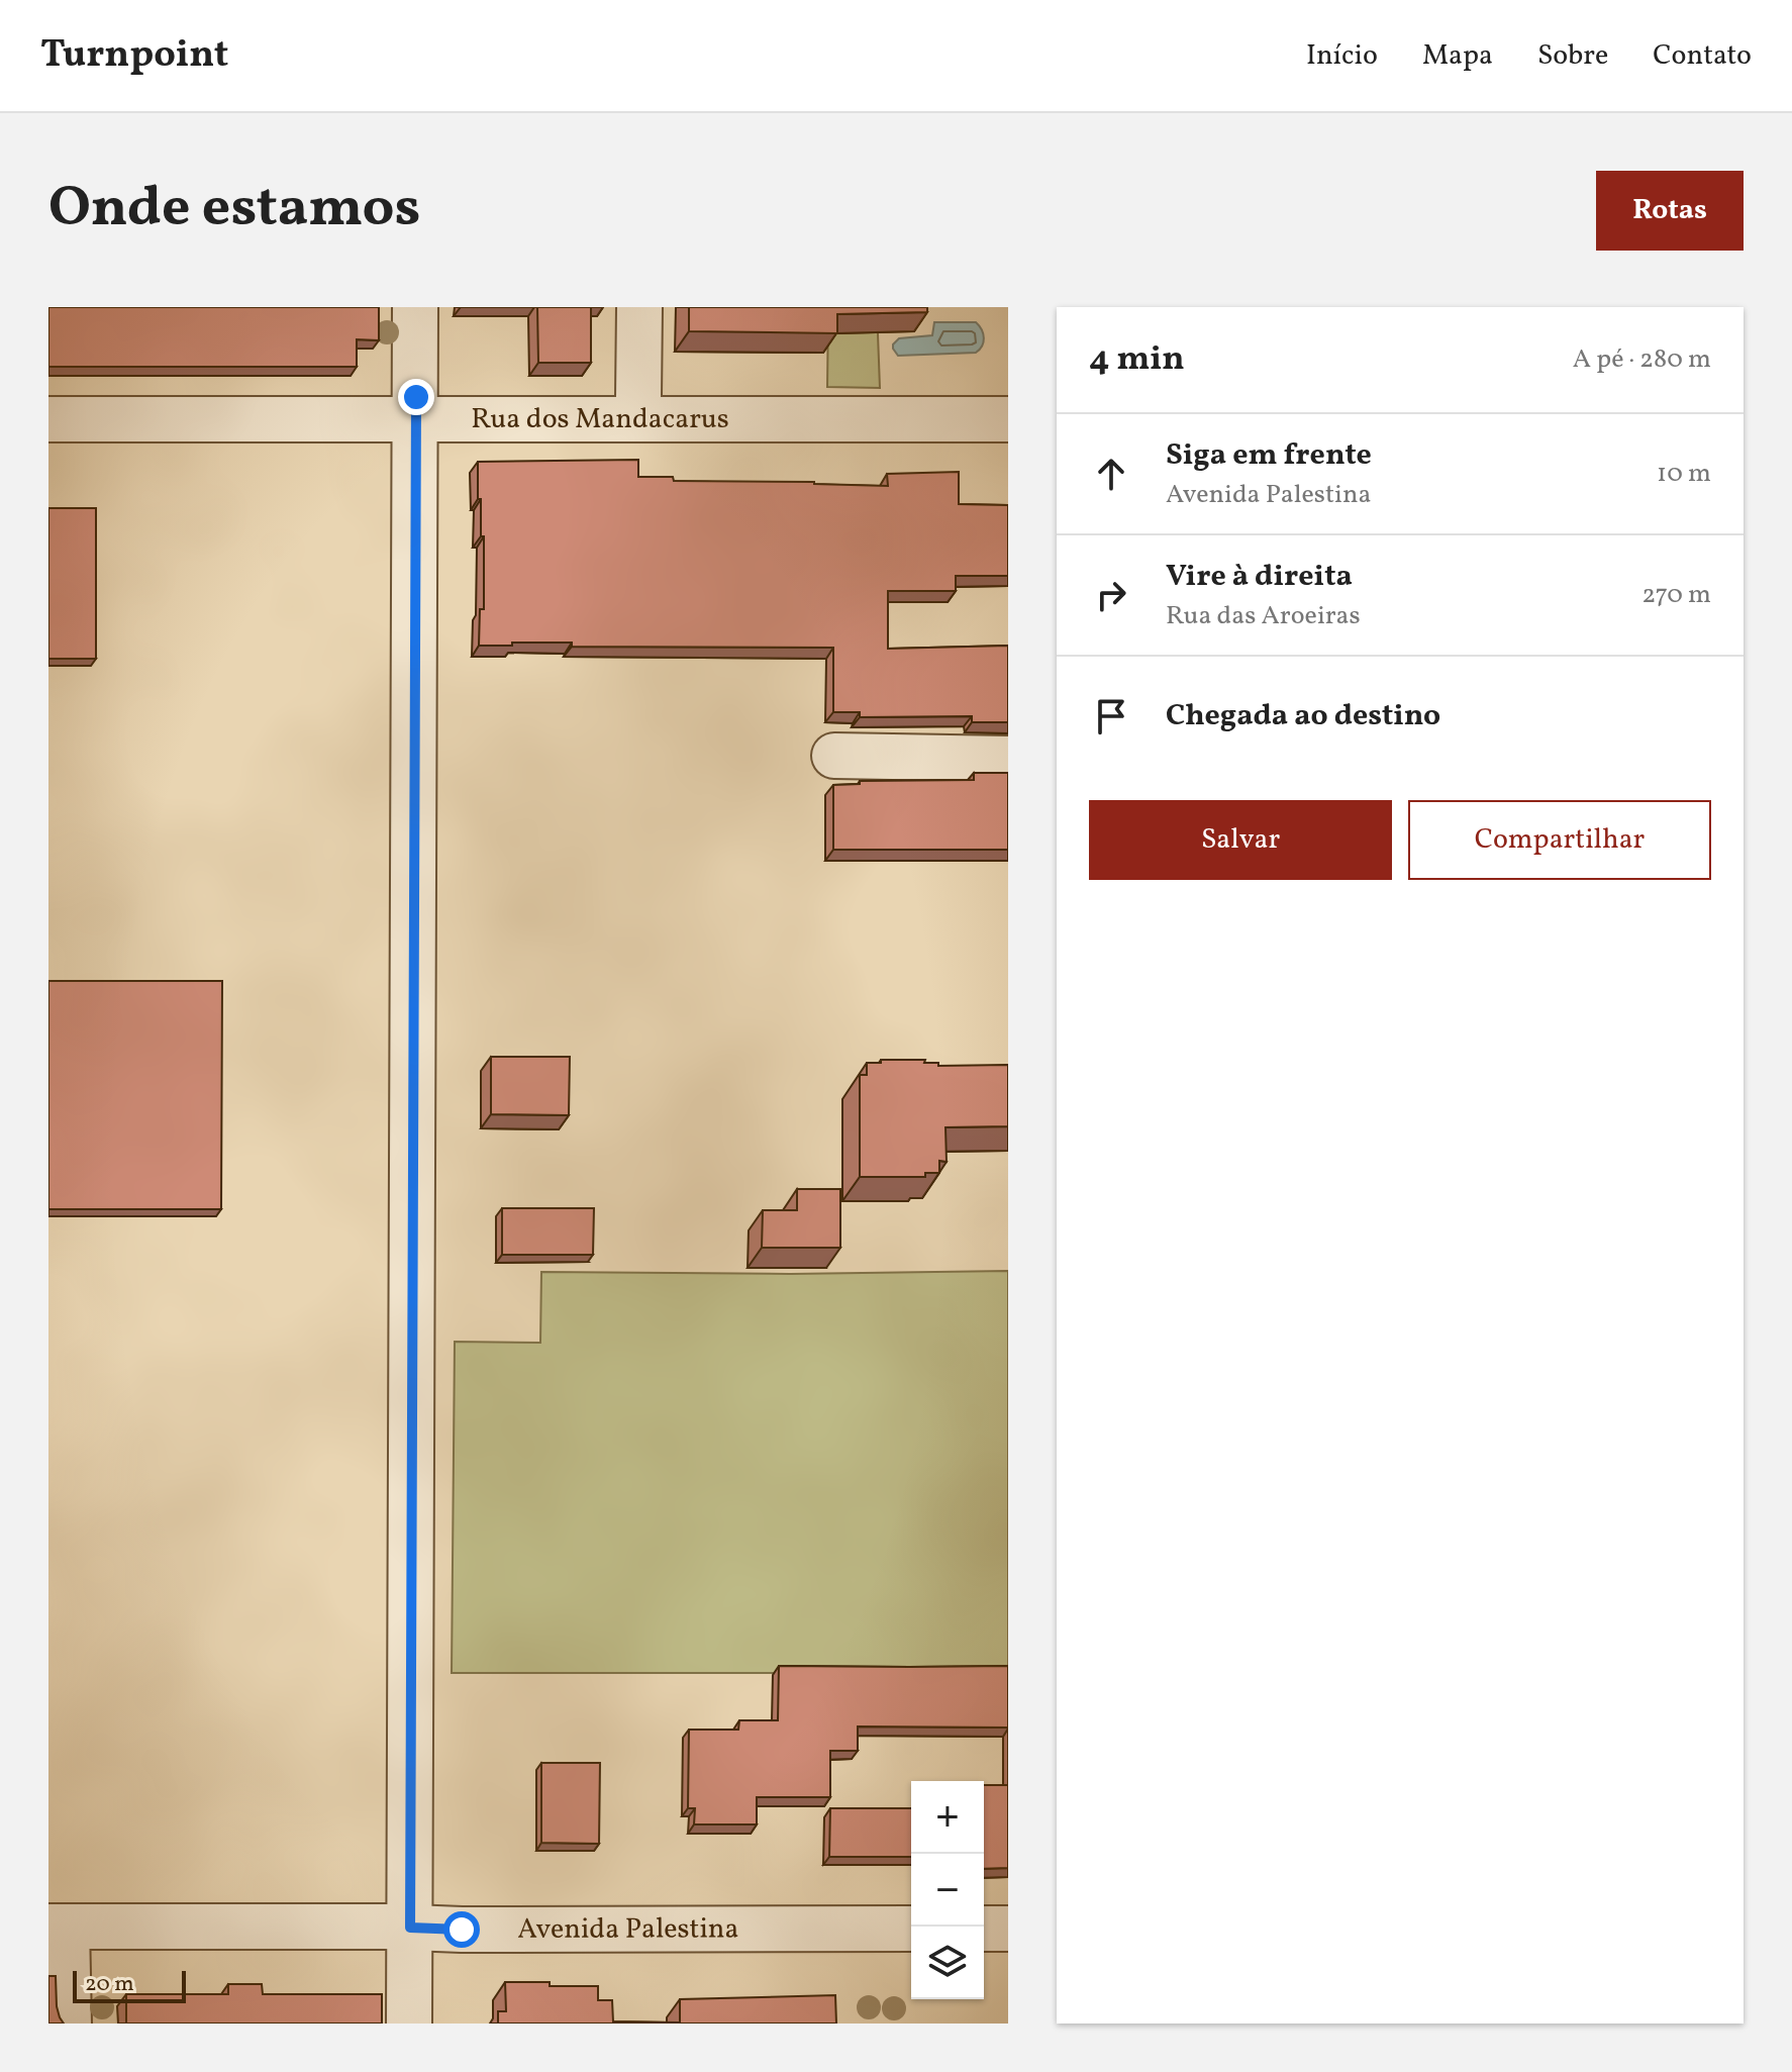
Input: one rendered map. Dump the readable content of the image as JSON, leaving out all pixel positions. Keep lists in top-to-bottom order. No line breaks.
{"streets":{"street":["Rua dos Mandacarus","Avenida Palestina"]},"scale_bar":"20 m","page":{"header":"Turnpoint","nav":["Início","Mapa","Sobre","Contato"],"title":"Onde estamos","buttons":["Rotas",["Salvar","Compartilhar"]],"heading":["4 min","A pé · 280 m"],"list":[["Siga em frente","Avenida Palestina","10 m"],["Vire à direita","Rua das Aroeiras","270 m"],"Chegada ao destino"],"map_buttons":["+","−"],"scale":"20 m"}}
